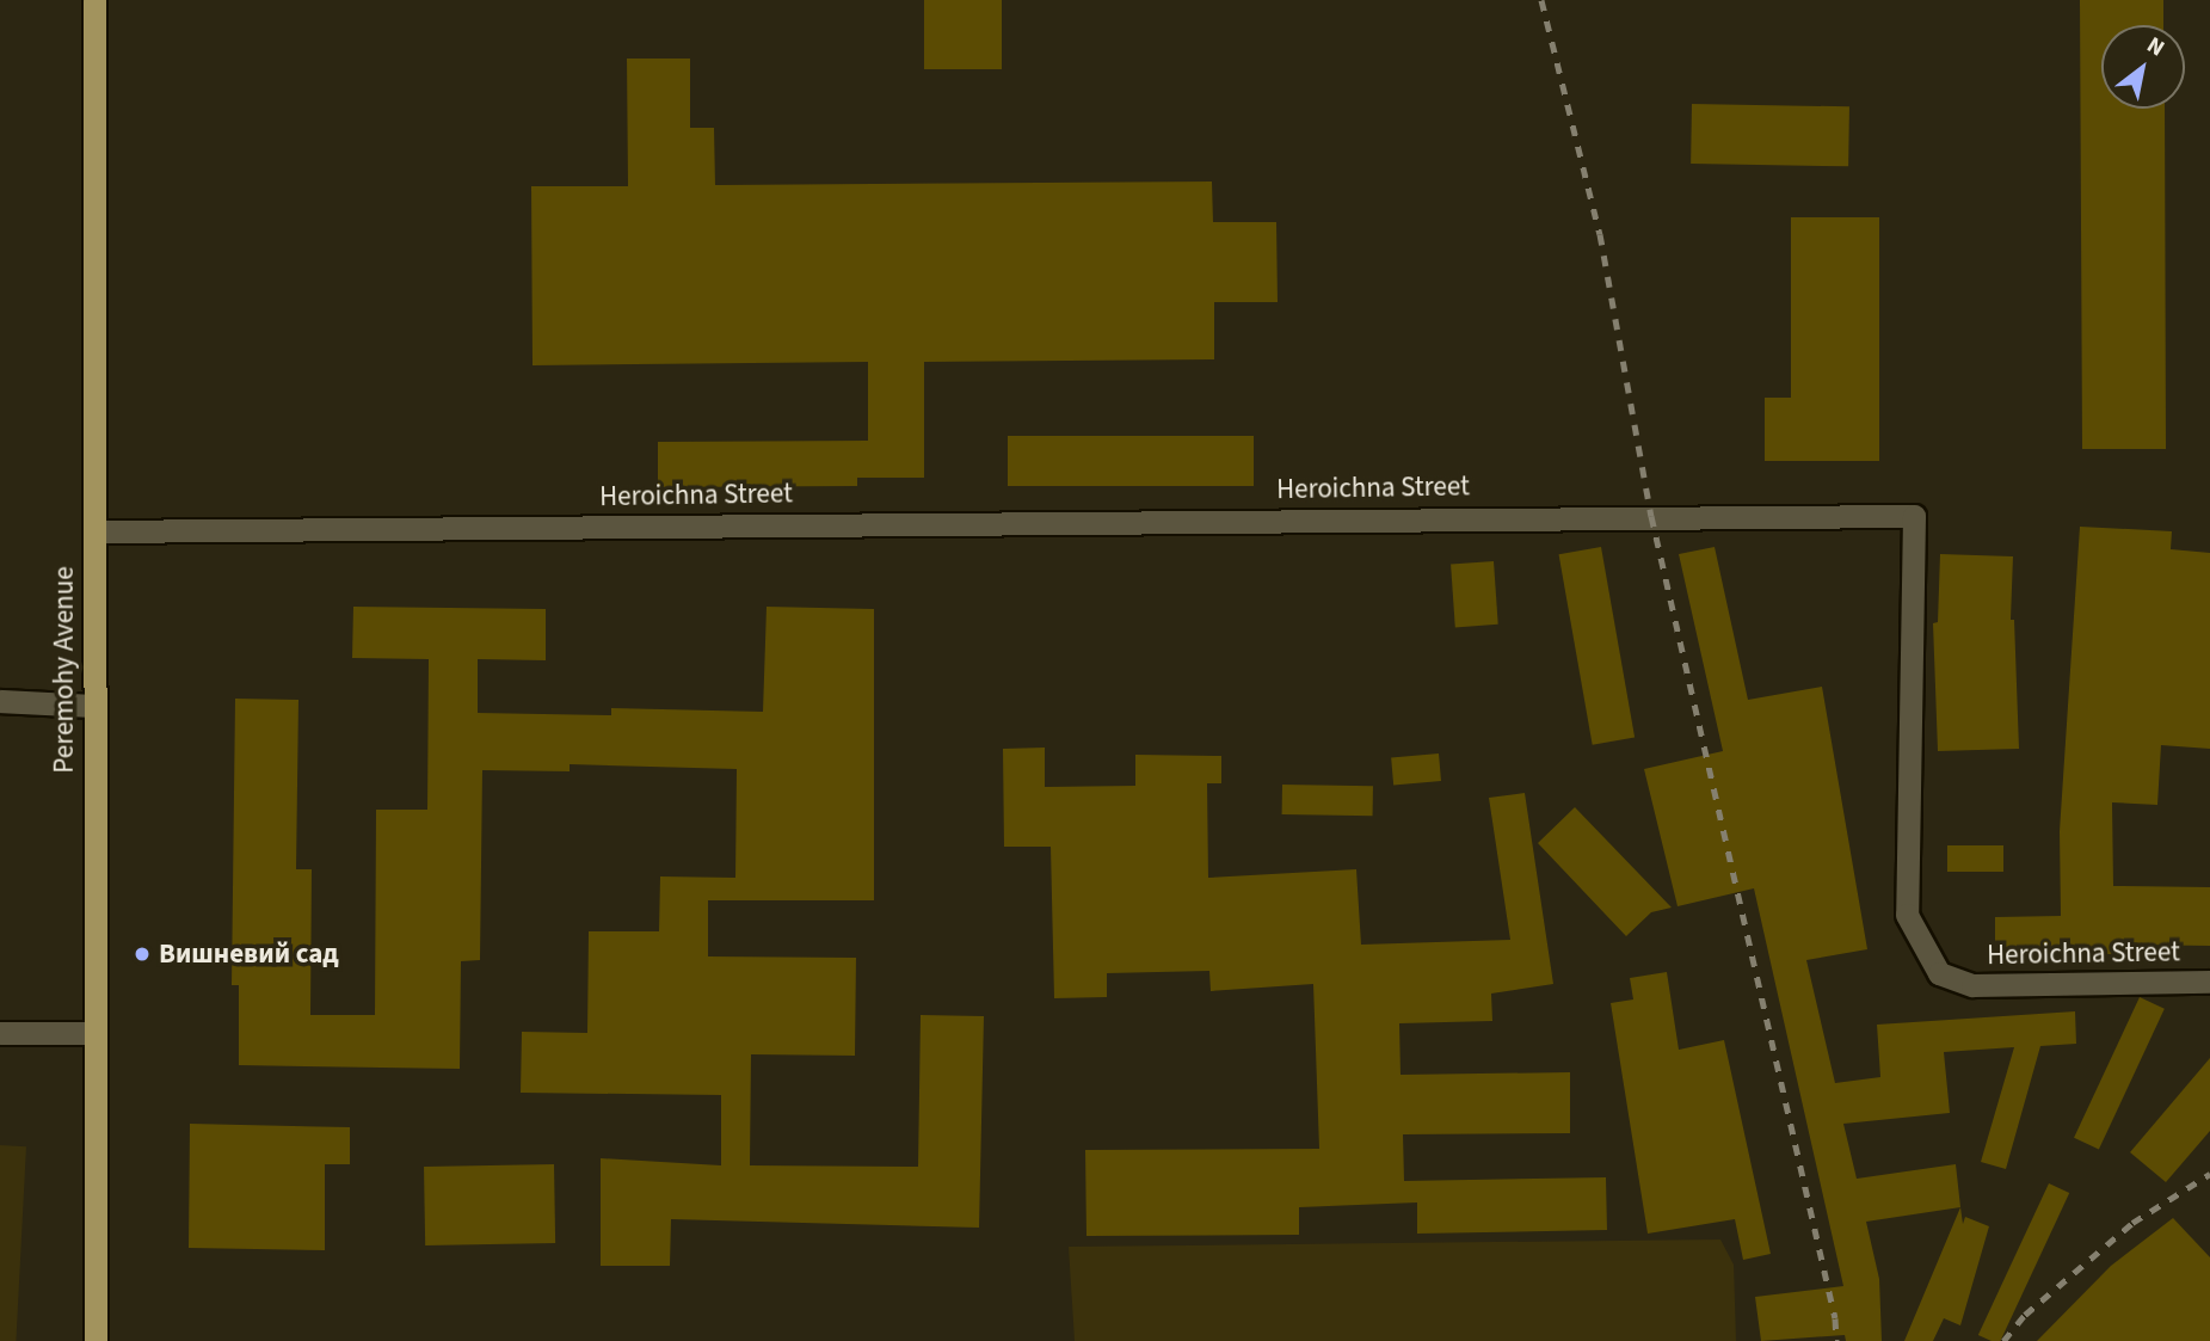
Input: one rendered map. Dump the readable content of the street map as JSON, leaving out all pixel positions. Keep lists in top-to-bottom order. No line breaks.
{"streets":{"main road":["Peremohy Avenue"],"street":["Heroichna Street"]},"crossings":[["Heroichna Street","Peremohy Avenue"]],"places":["Вишневий сад"],"north":"top right"}
